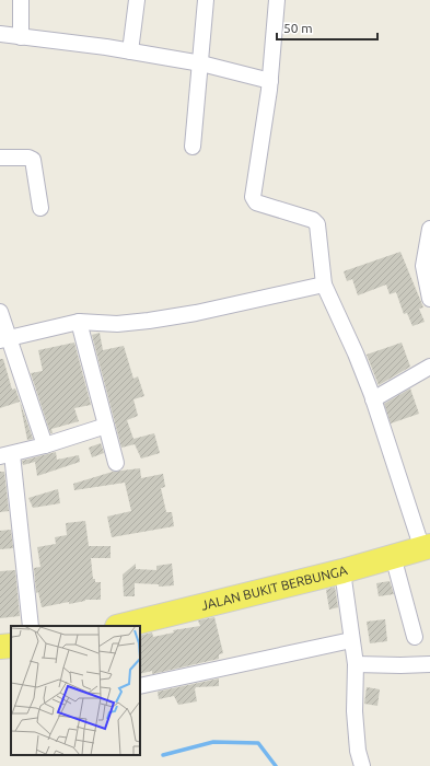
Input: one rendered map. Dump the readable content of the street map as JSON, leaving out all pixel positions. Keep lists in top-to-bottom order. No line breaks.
{"streets":{"main road":["JALAN BUKIT BERBUNGA"]},"scale_bar":"50 m"}
